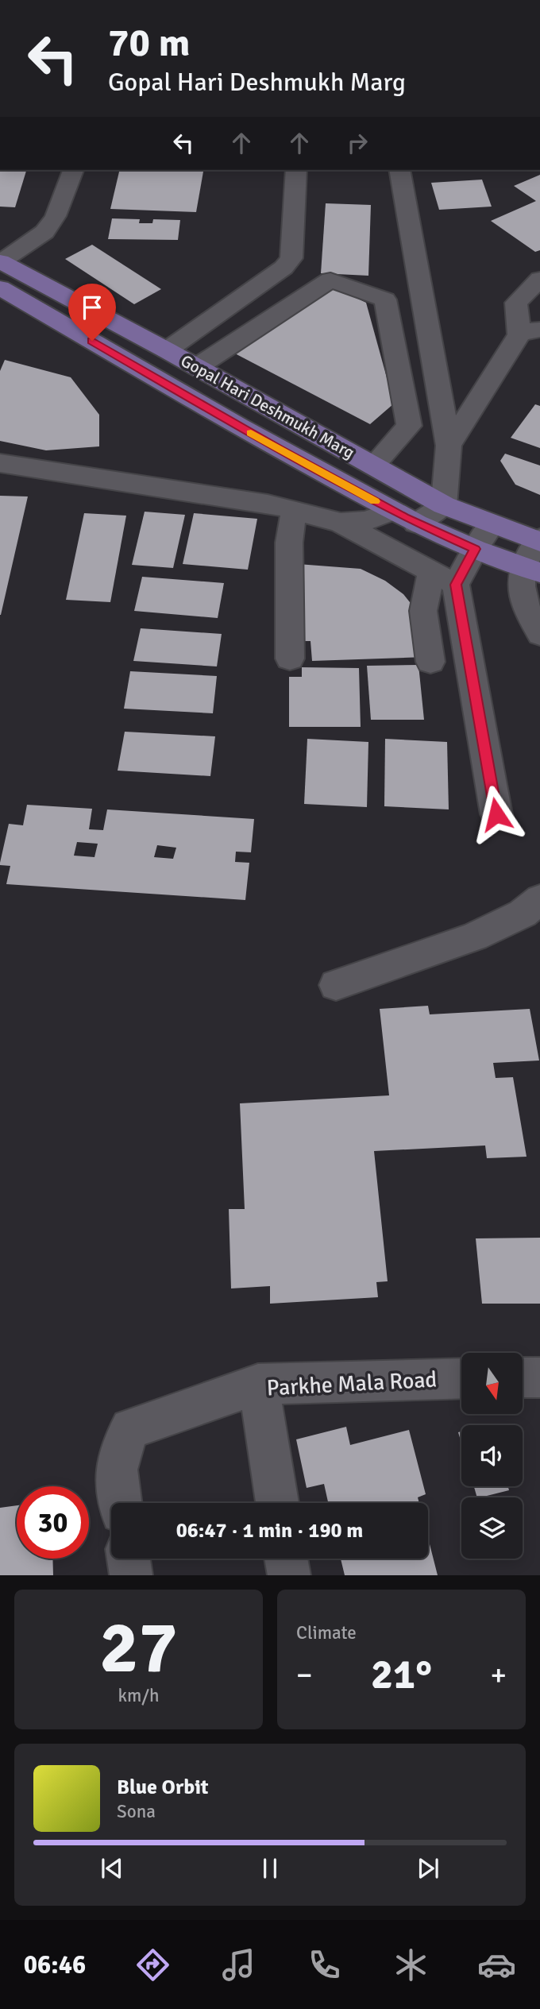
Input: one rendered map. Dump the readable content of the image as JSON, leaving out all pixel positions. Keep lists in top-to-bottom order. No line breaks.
{"streets":{"main road":["Gopal Hari Deshmukh Marg"],"street":["Parkhe Mala Road"]},"north":"bottom","page":{"turn":["70 m","Gopal Hari Deshmukh Marg"],"limit":"30","trip":"06:47 · 1 min · 190 m","tile":[["27","km/h"],"Climate"],"heat":["−","21°","+"],"song":["Blue Orbit","Sona"],"tabs":"06:46"}}
